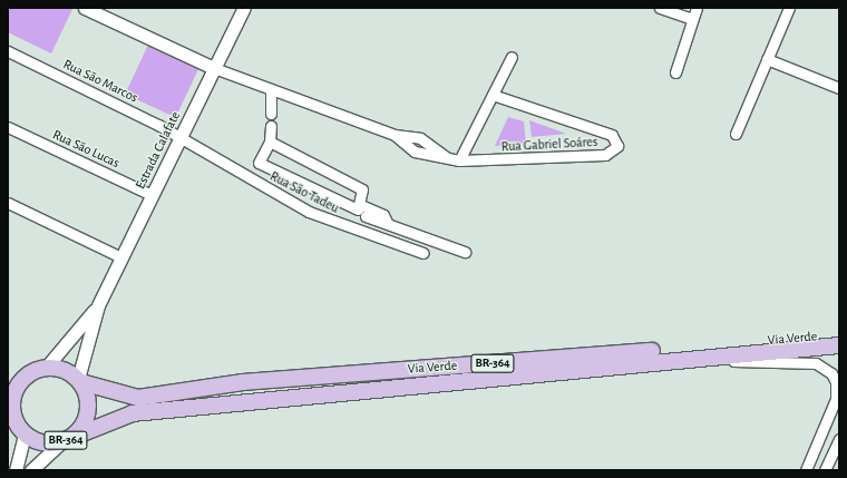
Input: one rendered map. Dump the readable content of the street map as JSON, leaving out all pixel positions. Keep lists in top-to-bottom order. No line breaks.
{"streets":{"main road":["Via Verde","BR-364"],"street":["Rua São Marcos","Rua Gabriel Soáres","Rua São Lucas","Estrada Calafate","Rua São Tadeu"]},"crossings":[["Rua São Marcos","Estrada Calafate"],["Rua São Marcos","Rua São Tadeu"],["Rua Gabriel Soáres","Estrada Calafate"],["Rua São Lucas","Estrada Calafate"],["Estrada Calafate","Rua São Tadeu"],["Estrada Calafate","Via Verde"],["Estrada Calafate","BR-364"],["Via Verde","BR-364"]]}
